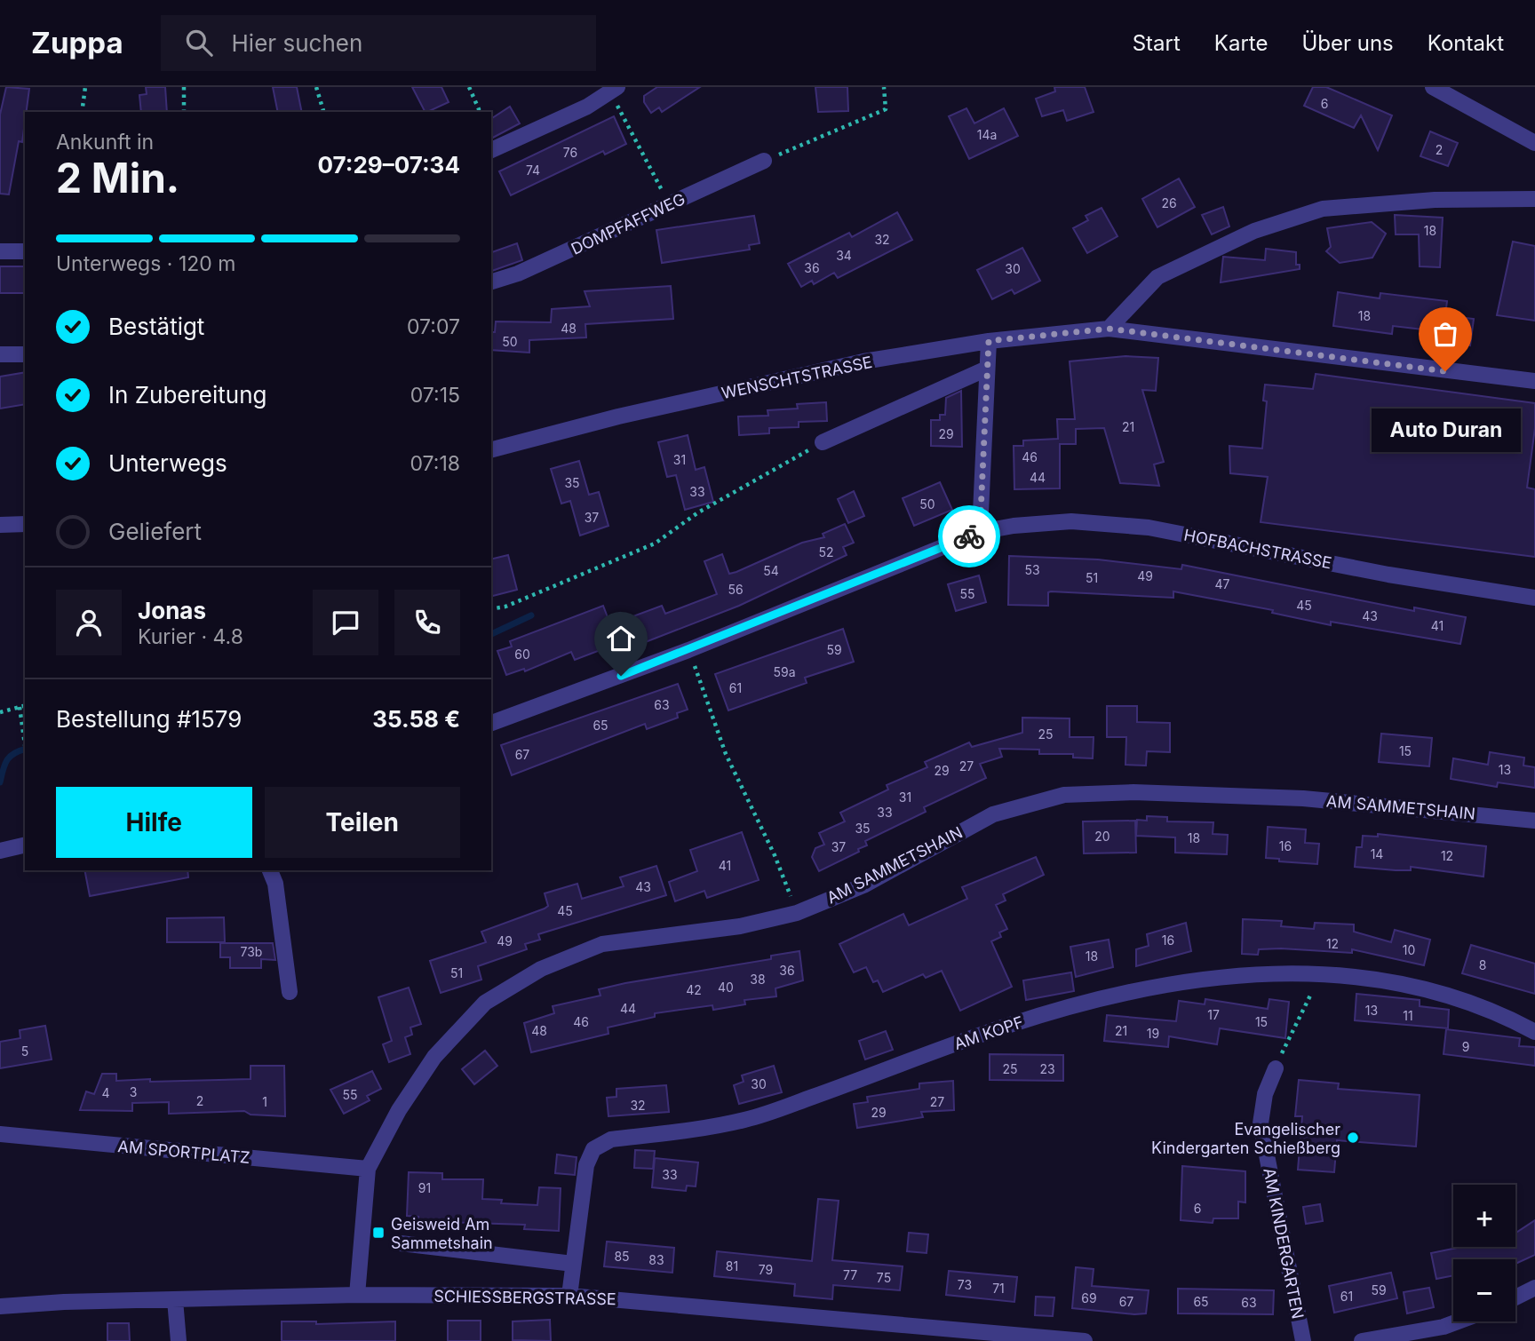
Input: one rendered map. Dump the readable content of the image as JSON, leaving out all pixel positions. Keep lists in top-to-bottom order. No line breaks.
{"streets":{"street":["DOMPFAFFWEG","WENSCHTSTRASSE","HOFBACHSTRASSE","AM SAMMETSHAIN","AM KOPF","AM SPORTPLATZ","AM KINDERGARTEN","SCHIESSBERGSTRASSE"]},"crossings":[["AM SAMMETSHAIN","AM SPORTPLATZ"],["AM SAMMETSHAIN","SCHIESSBERGSTRASSE"],["AM KOPF","SCHIESSBERGSTRASSE"]],"places":{"other":["Auto Duran","Evangelischer Kindergarten Schießberg"],"transit":["Geisweid Am Sammetshain"]},"house_numbers":["6","14a","2","76","74","26","18","32","34","36","30","18","48","50","21","29","46","31","44","35","33","50","37","52","53","54","49","51","47","56","55","45","43","41","59","60","59a","61","63","65","25","15","67","27","13","29","31","33","35","20","18","16","37","14","12","41","43","45","16","49","12","10","73b","18","8","36","51","38","40","42","44","13","17","11","46","15","48","21","19","9","5","25","23","30","3","4","55","2","1","27","32","29","33","91","6","85","83","81","79","77","75","73","71","59","61","69","67","65","63"],"page":{"header":"Zuppa","search":"Hier suchen","nav":["Start","Karte","Über uns","Kontakt"],"heading":["2 Min.","Ankunft in","07:29–07:34"],"panel":["Jonas","Kurier · 4.8","Bestellung #1579","35.58 €"],"bar":"Unterwegs · 120 m","list":[["Bestätigt","07:07"],["In Zubereitung","07:15"],["Unterwegs","07:18"],"Geliefert"],"bubble":"Auto Duran","buttons":["Hilfe","Teilen"],"map_buttons":["+","−"]}}
